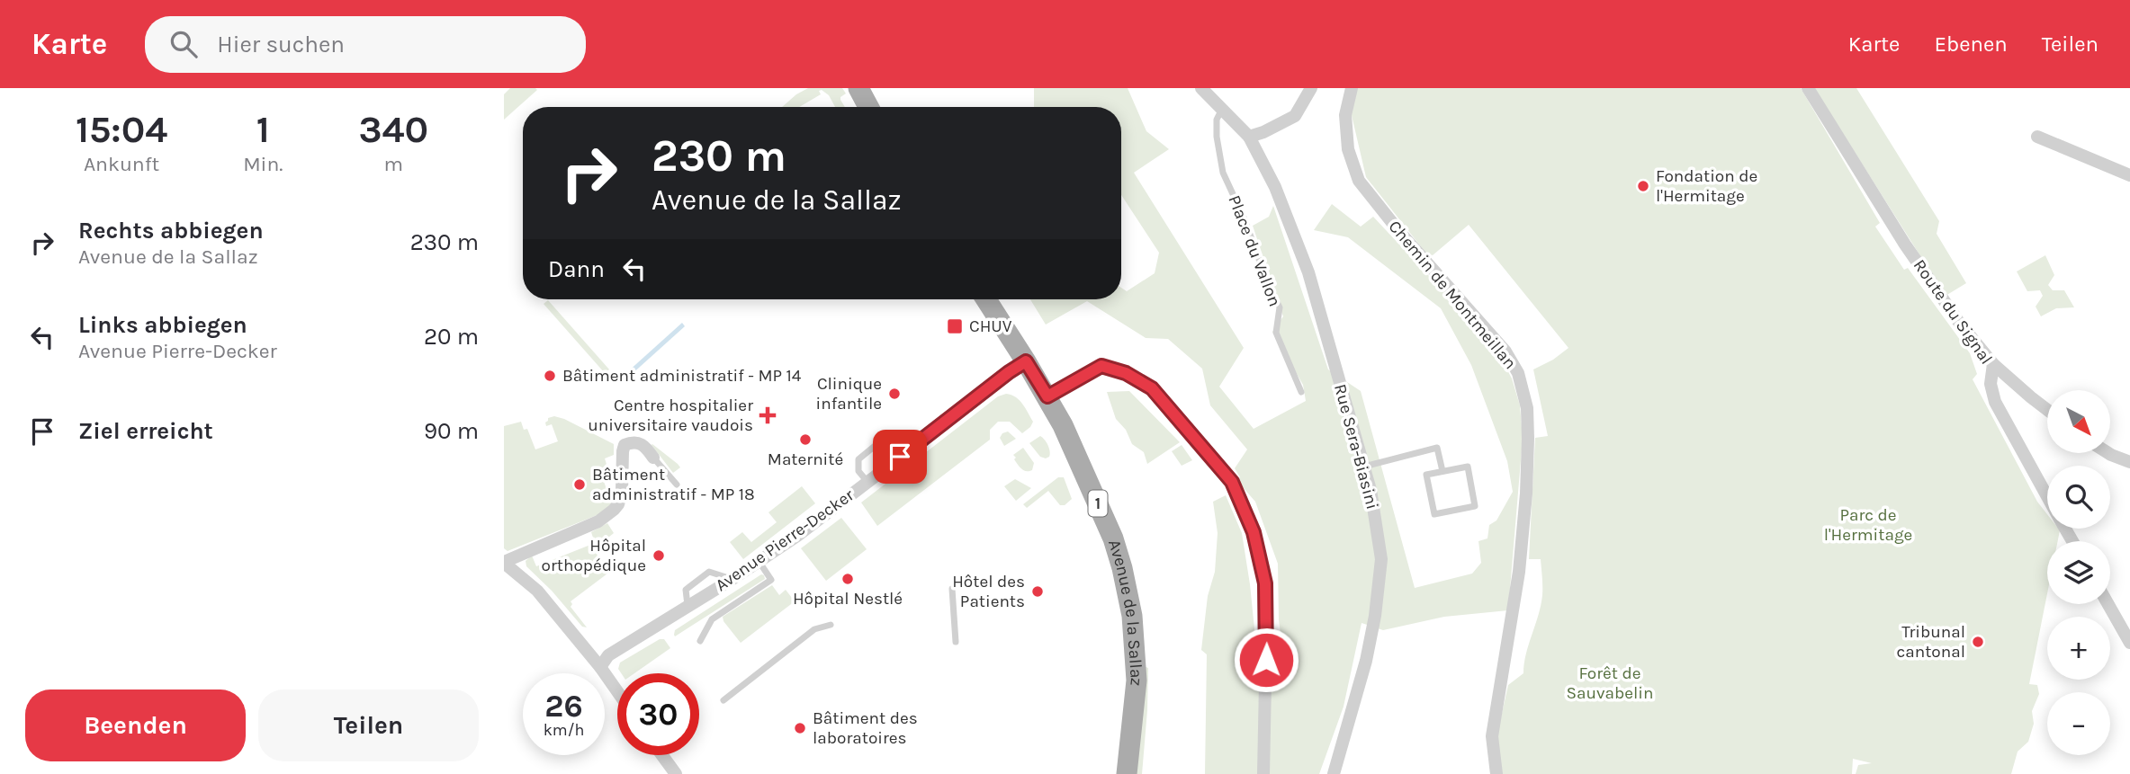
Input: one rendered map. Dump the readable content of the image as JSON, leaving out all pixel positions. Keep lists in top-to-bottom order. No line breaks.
{"streets":{"main road":["1","Avenue de la Sallaz"],"street":["Chemin de Montmeillan","Route du Signal","Rue Sera-Biasini","Avenue Pierre-Decker"],"lane":["Place du Vallon"]},"crossings":[["1","Avenue Pierre-Decker"],["1","Avenue de la Sallaz"],["Avenue Pierre-Decker","Avenue de la Sallaz"]],"parks":["Parc de l'Hermitage","Forêt de Sauvabelin"],"places":{"other":["Fondation de l'Hermitage","Bâtiment administratif - MP 14","Clinique infantile","Maternité","Bâtiment administratif - MP 18","Hôpital orthopédique","Hôpital Nestlé","Hôtel des Patients","Tribunal cantonal","Bâtiment des laboratoires"],"transit":["CHUV"],"health":["Centre hospitalier universitaire vaudois"]},"north":"bottom right","page":{"header":"Karte","search":"Hier suchen","nav":["Karte","Ebenen","Teilen"],"eta":["15:04","Ankunft","1","Min.","340","m"],"turn":["230 m","Avenue de la Sallaz"],"list":[{"name":"Rechts abbiegen","note":"Avenue de la Sallaz","value":"230 m"},{"name":"Links abbiegen","note":"Avenue Pierre-Decker","value":"20 m"},{"name":"Ziel erreicht","value":"90 m"}],"then":"Dann","map_buttons":["+","−"],"speed":"26 km/h","limit":"30","buttons":["Beenden","Teilen"]}}
